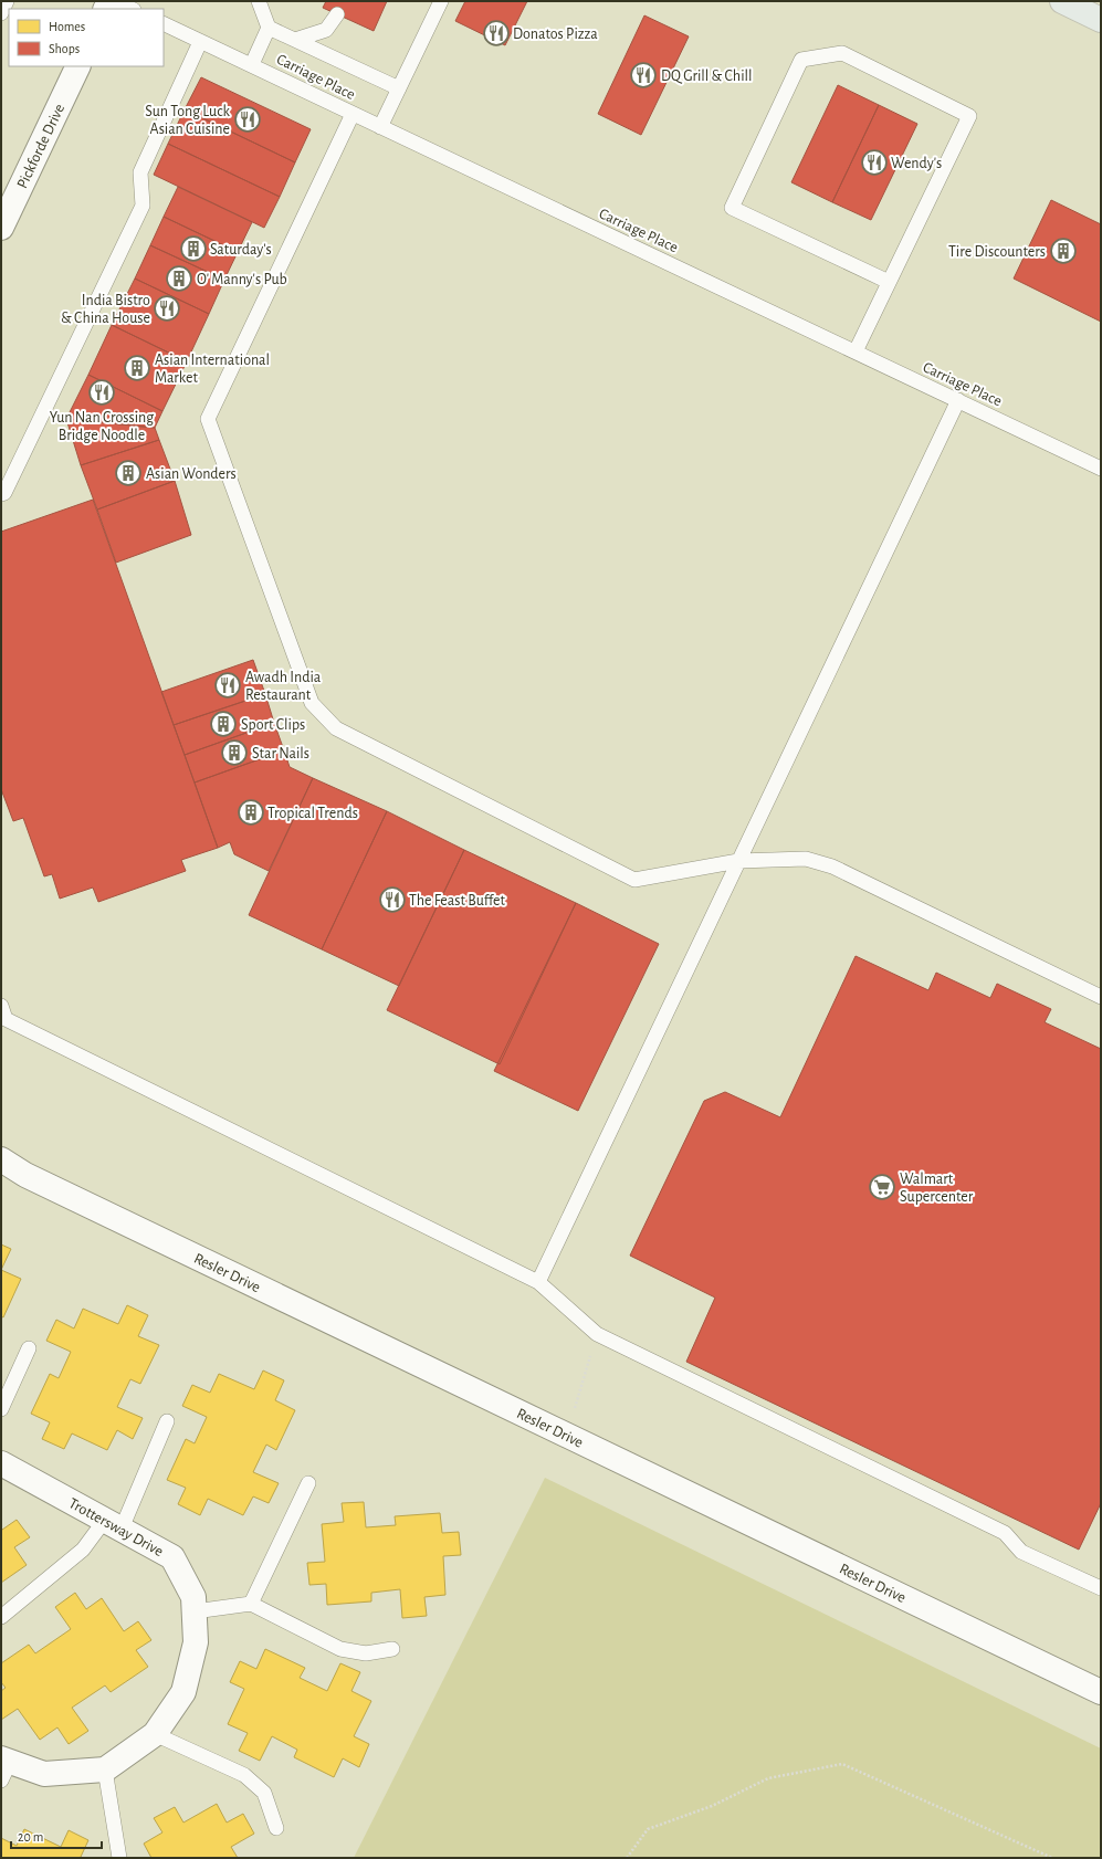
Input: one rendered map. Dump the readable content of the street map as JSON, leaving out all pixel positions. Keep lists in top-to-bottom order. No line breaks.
{"streets":{"street":["Pickforde Drive","Resler Drive","Trottersway Drive"],"lane":["Carriage Place"]},"places":{"restaurant":["Donatos Pizza","DQ Grill & Chill","Sun Tong Luck Asian Cuisine","Wendy's","India Bistro & China House","Yun Nan Crossing Bridge Noodle","Awadh India Restaurant","The Feast Buffet"],"building":["Saturday's","Tire Discounters","O' Manny's Pub","Asian International Market","Asian Wonders","Sport Clips","Star Nails","Tropical Trends"],"supermarket":["Walmart Supercenter"]},"legend":["Homes","Shops"],"scale_bar":"20 m"}
